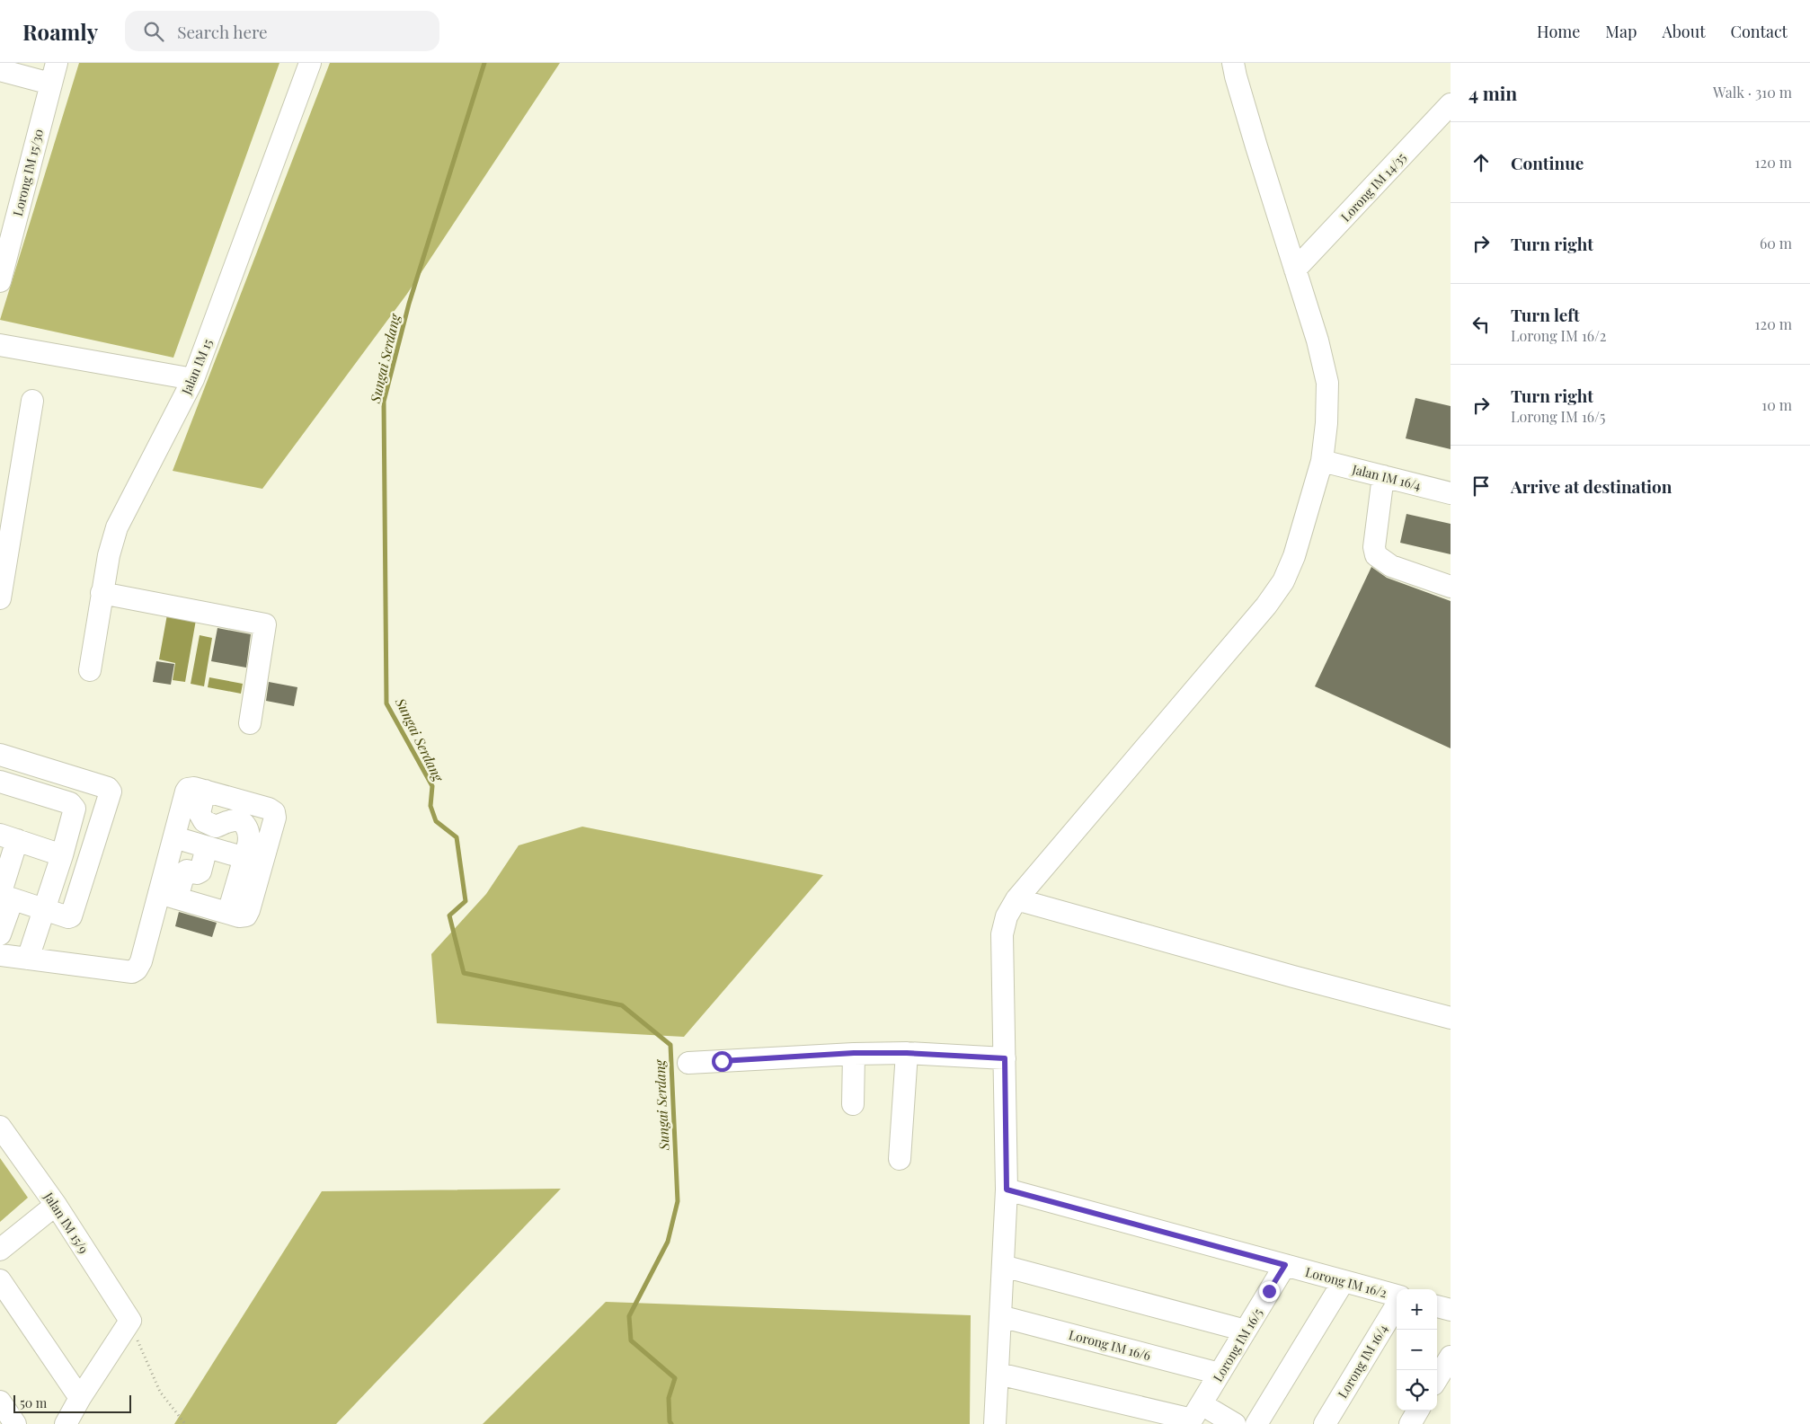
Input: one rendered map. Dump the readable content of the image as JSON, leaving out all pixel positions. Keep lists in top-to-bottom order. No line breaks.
{"streets":{"street":["Lorong IM 15/30","Lorong IM 14/35","Jalan IM 15","Jalan IM 16/4","Jalan IM 15/9","Lorong IM 16/2","Lorong IM 16/6","Lorong IM 16/5","Lorong IM 16/4"]},"crossings":[["Lorong IM 16/2","Lorong IM 16/5"],["Lorong IM 16/6","Lorong IM 16/5"]],"water":["Sungai Serdang"],"scale_bar":"50 m","page":{"header":"Roamly","search":"Search here","nav":["Home","Map","About","Contact"],"heading":["4 min","Walk · 310 m"],"list":[["Continue","120 m"],["Turn right","60 m"],["Turn left","Lorong IM 16/2","120 m"],["Turn right","Lorong IM 16/5","10 m"],"Arrive at destination"],"map_buttons":["+","−"],"scale":"50 m"}}
